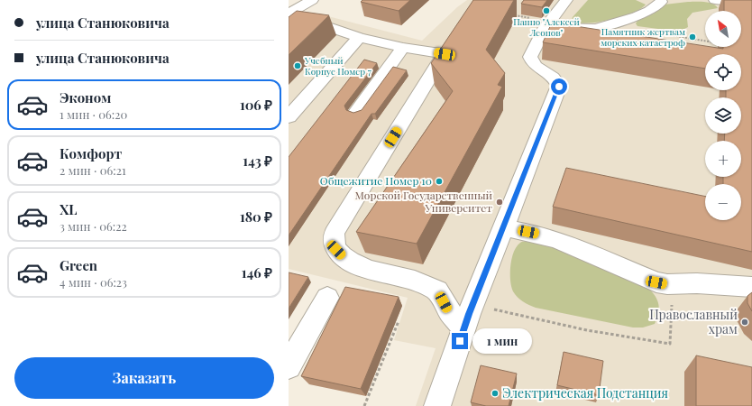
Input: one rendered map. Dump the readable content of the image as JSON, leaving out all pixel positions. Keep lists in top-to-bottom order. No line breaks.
{"places":["Панно \"Алексей Леонов\"","Памятник жертвам морских катастроф","Учебный Корпус Номер 7","Общежитие Номер 10","Морской Государственный Университет","Православный храм","Электрическая Подстанция"],"north":"top left","page":{"banner":["улица Станюковича","улица Станюковича"],"map_buttons":["+","−"],"list":[{"name":"Эконом","note":"1 мин · 06:20","value":"106 ₽"},{"name":"Комфорт","note":"2 мин · 06:21","value":"143 ₽"},{"name":"XL","note":"3 мин · 06:22","value":"180 ₽"},{"name":"Green","note":"4 мин · 06:23","value":"146 ₽"}],"bubble":"1 мин","buttons":"Заказать"}}
